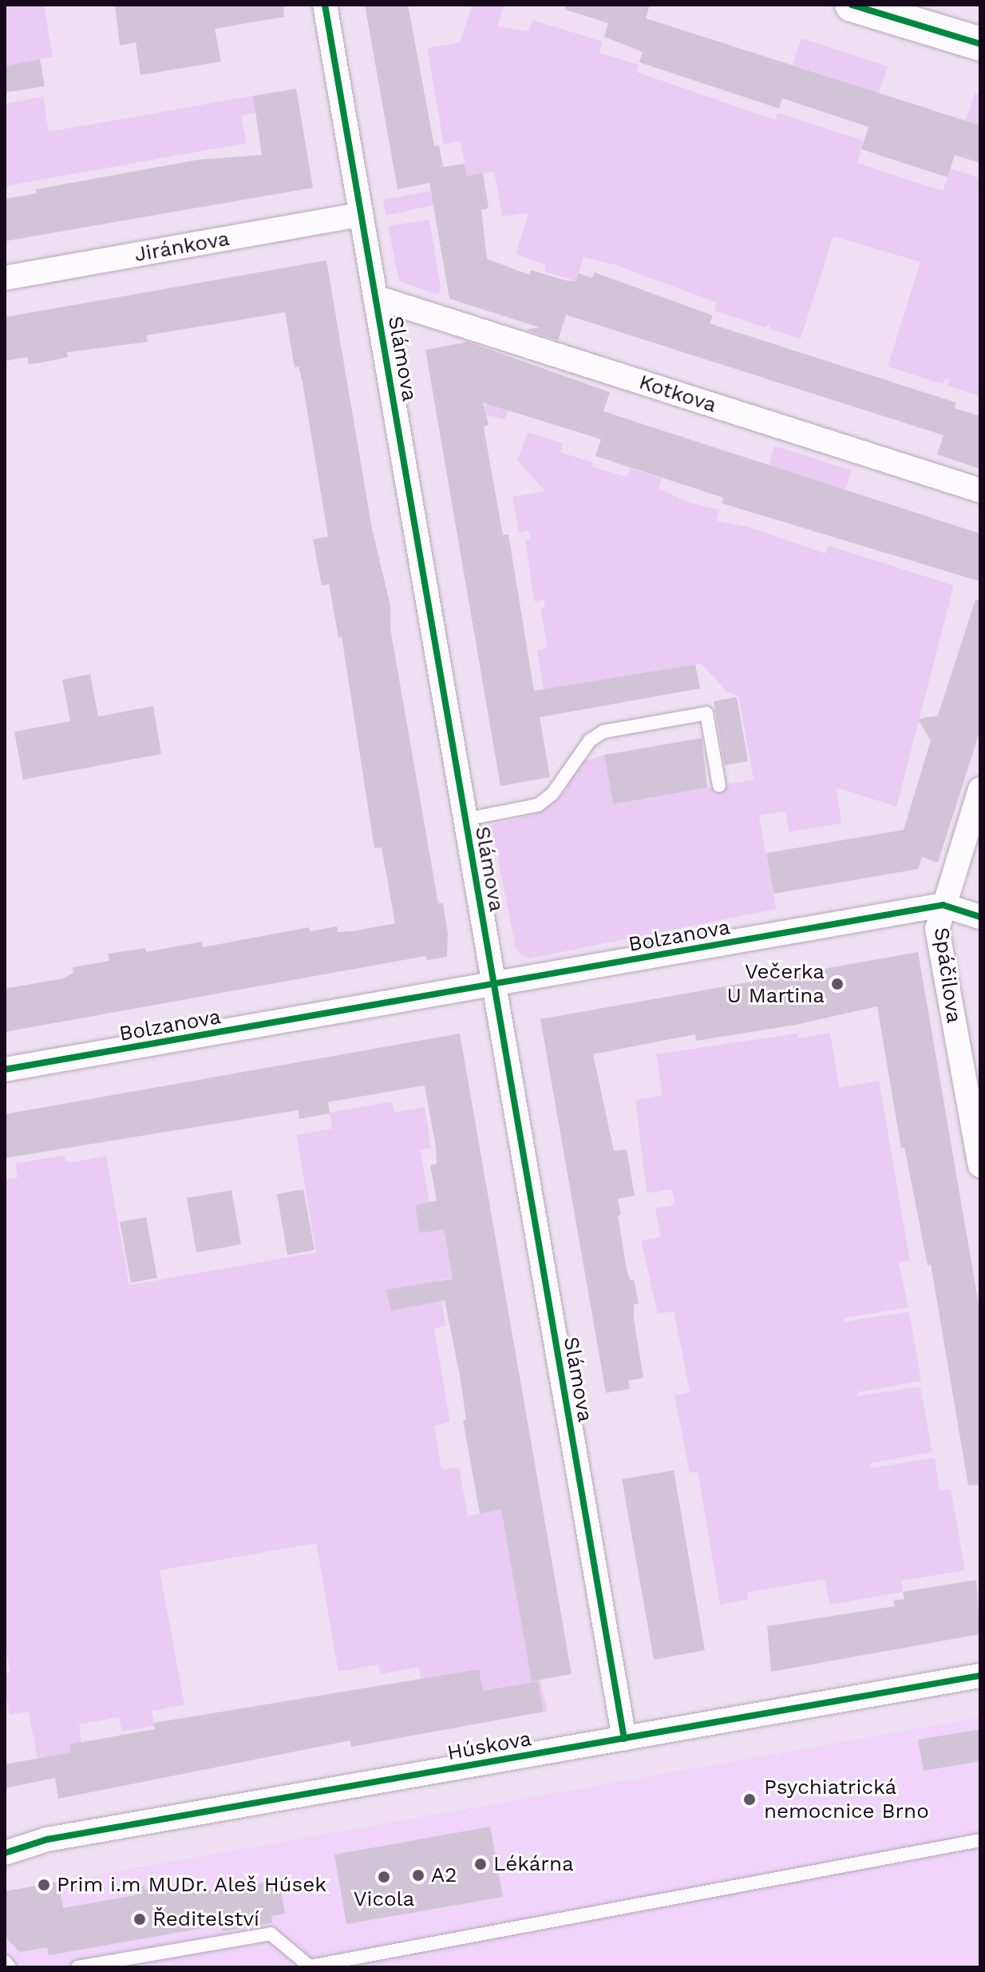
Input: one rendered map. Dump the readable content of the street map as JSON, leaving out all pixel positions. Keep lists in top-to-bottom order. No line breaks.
{"streets":{"street":["Jiránkova","Slámova","Kotkova","Bolzanova","Spáčilova","Húskova"]},"crossings":[["Jiránkova","Slámova"],["Slámova","Kotkova"],["Slámova","Bolzanova"],["Slámova","Húskova"],["Bolzanova","Spáčilova"]],"places":["Večerka U Martina","Psychiatrická nemocnice Brno","Lékárna","A2","Vicola","Prim i.m MUDr. Aleš Húsek","Ředitelství"]}
